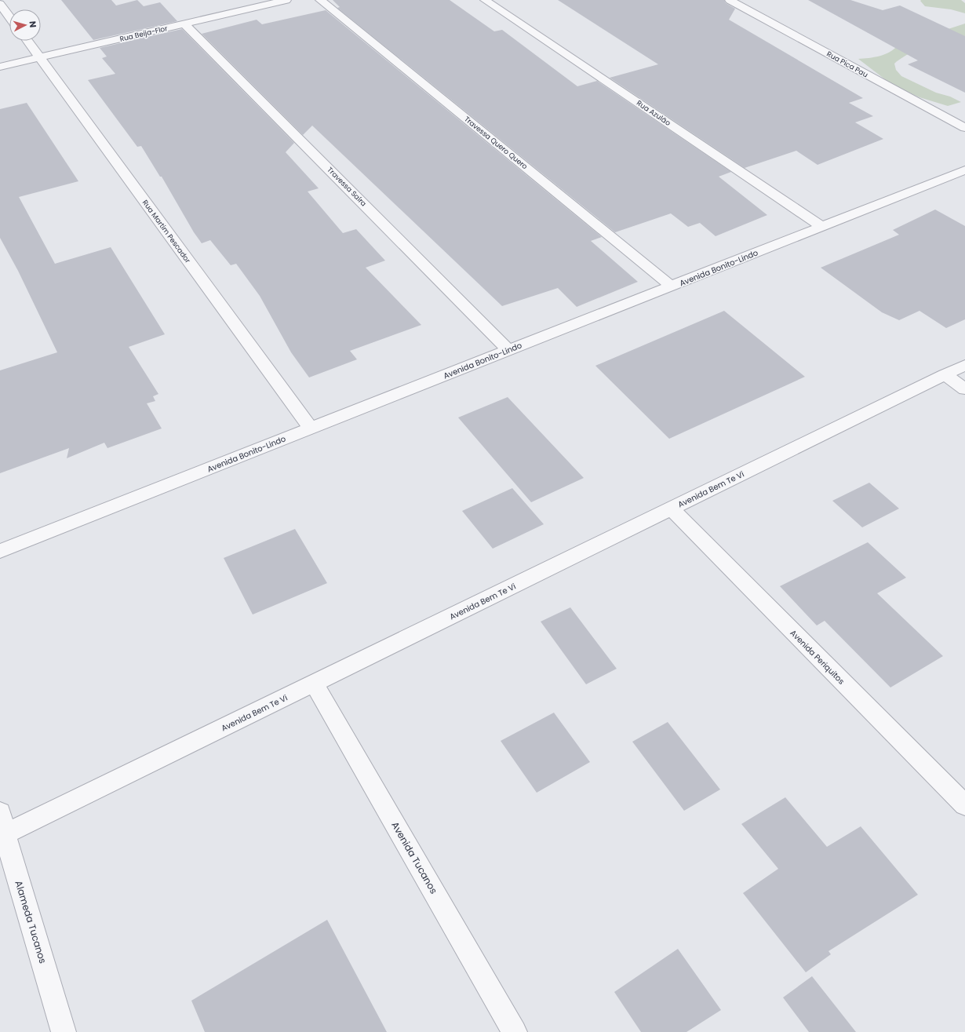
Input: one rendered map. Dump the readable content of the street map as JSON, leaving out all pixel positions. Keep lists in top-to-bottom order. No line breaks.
{"streets":{"street":["Rua Beija-Flor","Rua Pica Pau","Rua Azulão","Travessa Quero Quero","Travessa Saíra","Rua Martim Pescador","Avenida Bonito-Lindo","Avenida Bem Te Vi","Avenida Periquitos","Avenida Tucanos","Alameda Tucanos"]},"crossings":[["Rua Beija-Flor","Travessa Saíra"],["Rua Beija-Flor","Rua Martim Pescador"],["Rua Azulão","Avenida Bonito-Lindo"],["Travessa Quero Quero","Avenida Bonito-Lindo"],["Travessa Saíra","Avenida Bonito-Lindo"],["Rua Martim Pescador","Avenida Bonito-Lindo"],["Avenida Bem Te Vi","Avenida Periquitos"],["Avenida Bem Te Vi","Avenida Tucanos"],["Avenida Bem Te Vi","Alameda Tucanos"]],"north":"right"}
